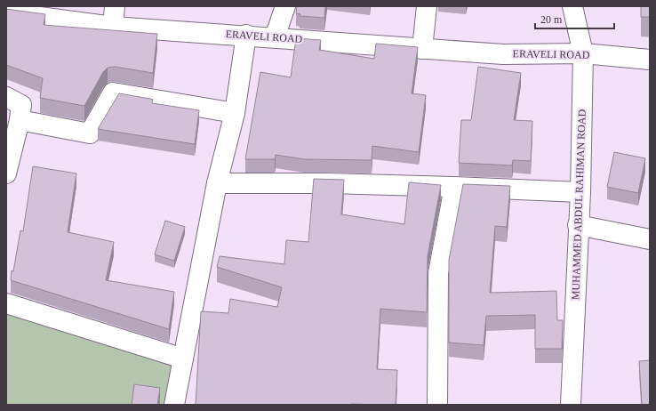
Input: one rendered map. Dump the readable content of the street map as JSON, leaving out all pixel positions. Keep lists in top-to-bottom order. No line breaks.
{"streets":{"street":["ERAVELI ROAD","MUHAMMED ABDUL RAHIMAN ROAD"]},"crossings":[["ERAVELI ROAD","MUHAMMED ABDUL RAHIMAN ROAD"]],"scale_bar":"20 m"}
